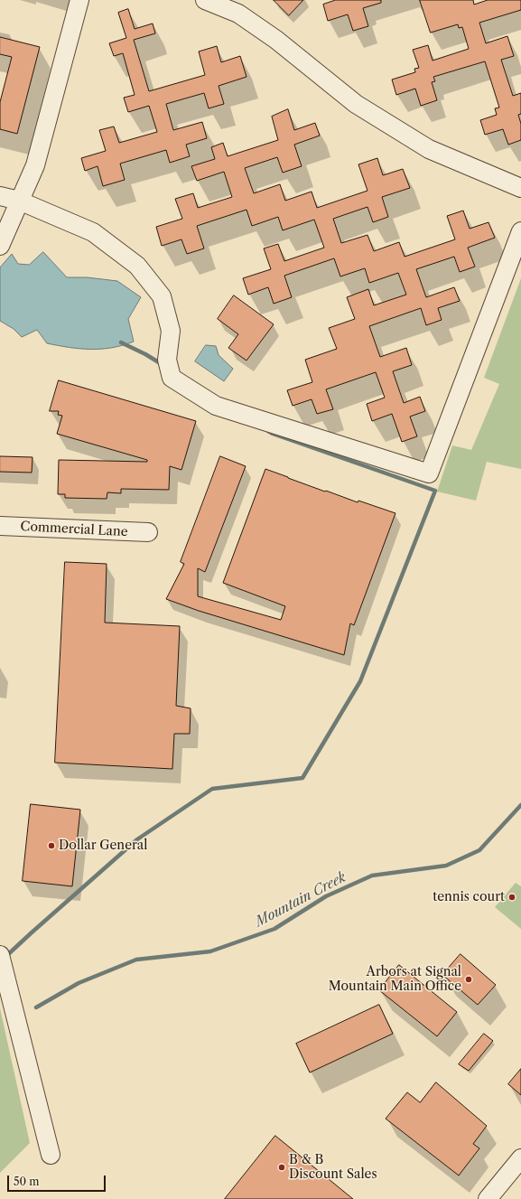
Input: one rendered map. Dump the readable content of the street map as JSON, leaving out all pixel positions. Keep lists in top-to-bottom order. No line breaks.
{"streets":{"street":["Commercial Lane"]},"water":["Mountain Creek"],"places":["Dollar General","tennis court","Arbors at Signal Mountain Main Office","B & B Discount Sales"],"scale_bar":"50 m"}
